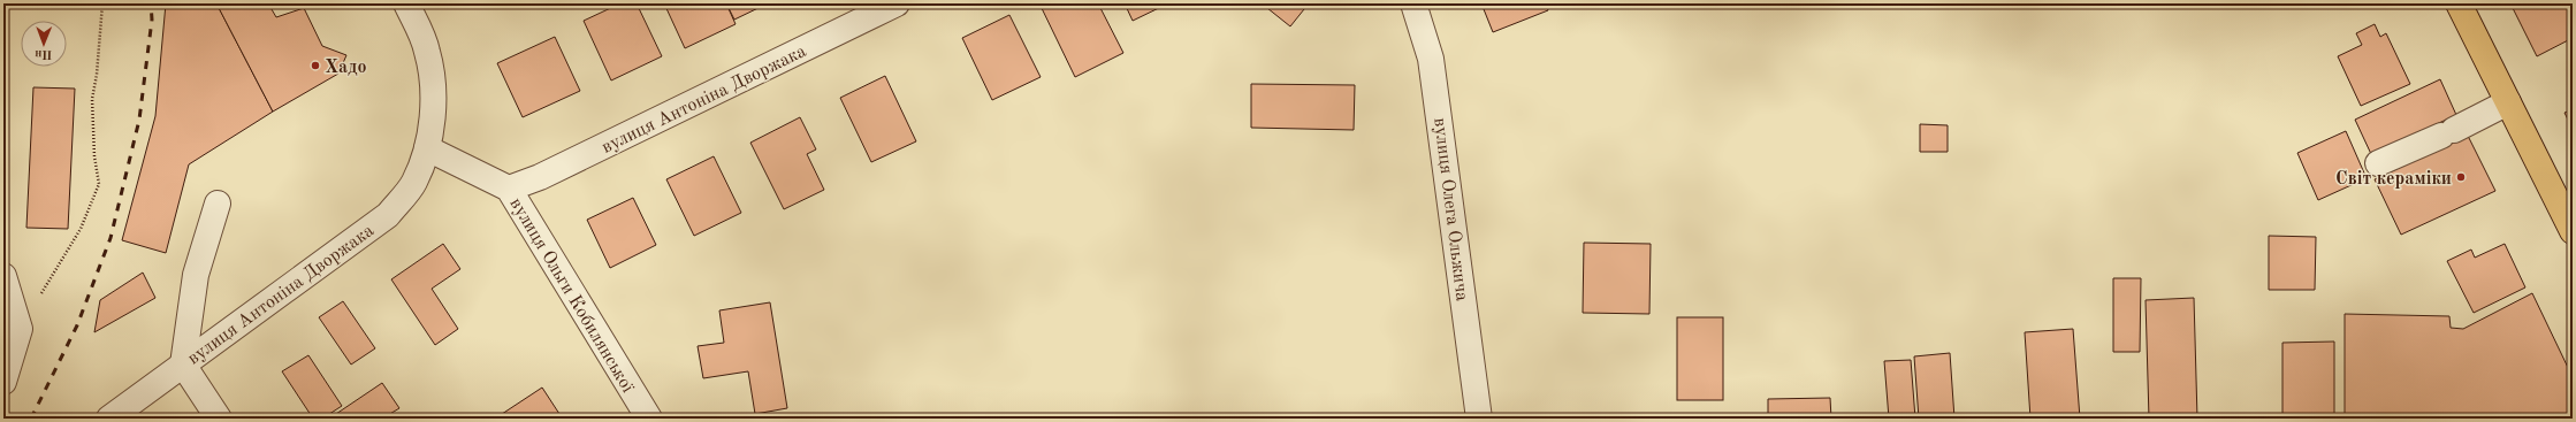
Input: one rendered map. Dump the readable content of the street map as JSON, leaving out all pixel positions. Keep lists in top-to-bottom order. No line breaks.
{"streets":{"street":["вулиця Антоніна Дворжака","вулиця Олега Ольжича","вулиця Ольги Кобилянської"]},"crossings":[["вулиця Антоніна Дворжака","вулиця Ольги Кобилянської"]],"places":["Хадо","Світ кераміки"],"north":"bottom"}
